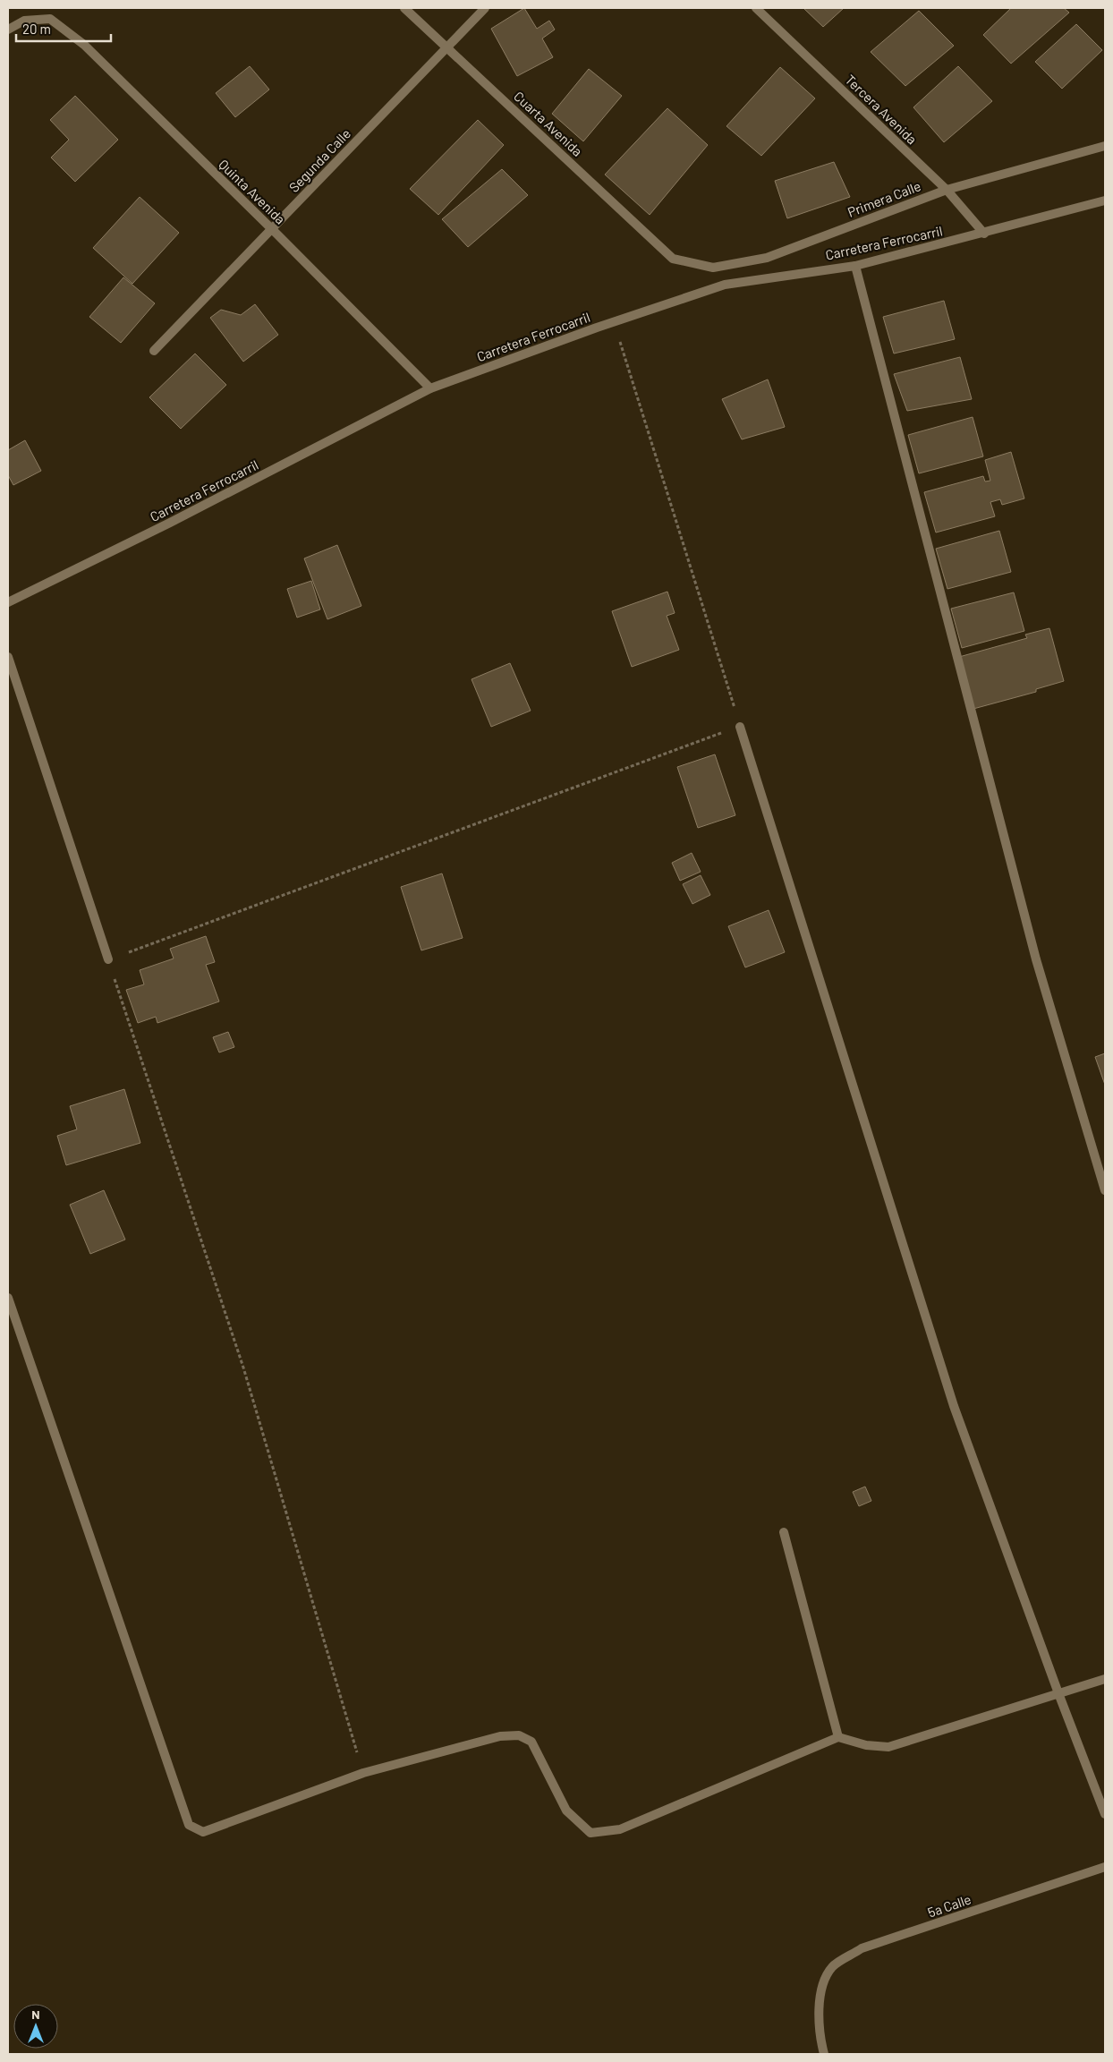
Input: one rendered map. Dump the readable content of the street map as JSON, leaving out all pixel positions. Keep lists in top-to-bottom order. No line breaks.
{"streets":{"street":["Tercera Avenida","Cuarta Avenida","Segunda Calle","Quinta Avenida","Primera Calle","Carretera Ferrocarril","5a Calle"]},"crossings":[["Tercera Avenida","Primera Calle"],["Tercera Avenida","Carretera Ferrocarril"],["Cuarta Avenida","Segunda Calle"],["Cuarta Avenida","Primera Calle"],["Segunda Calle","Quinta Avenida"],["Quinta Avenida","Carretera Ferrocarril"]],"scale_bar":"20 m","north":"top"}
